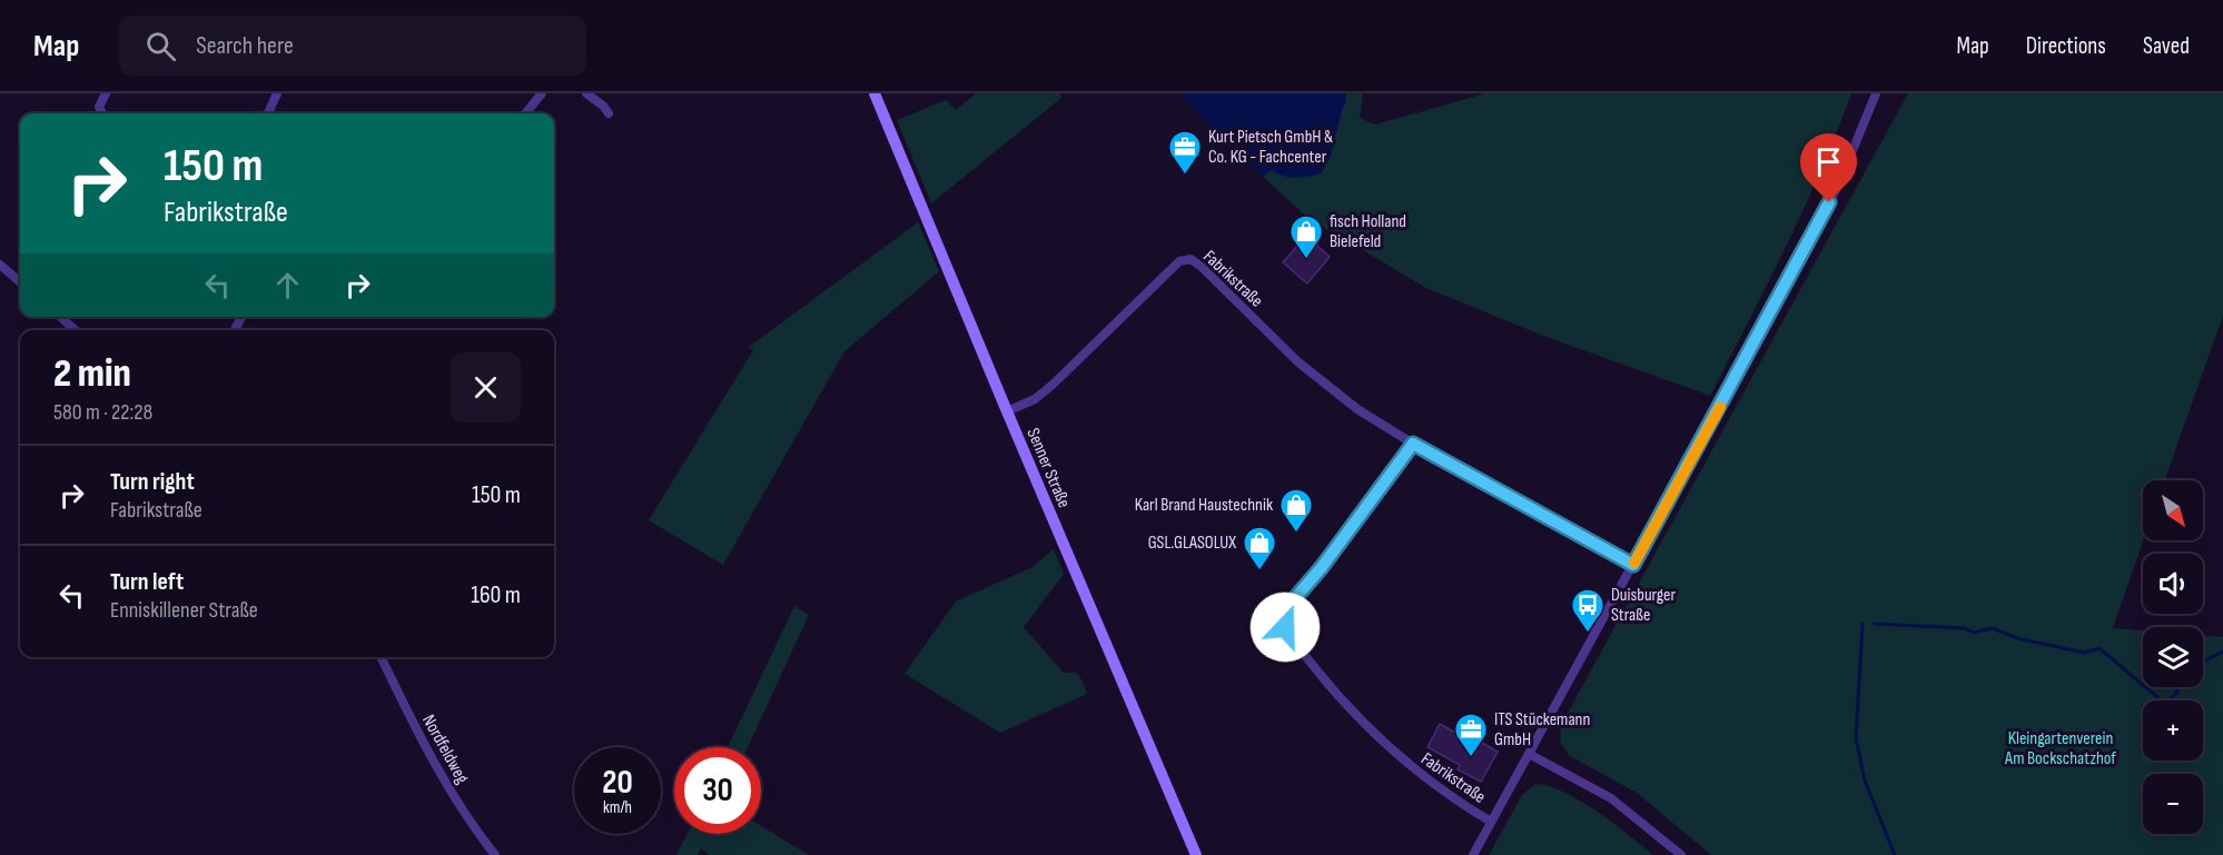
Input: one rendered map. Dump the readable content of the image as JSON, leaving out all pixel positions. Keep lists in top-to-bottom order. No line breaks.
{"streets":{"street":["Fabrikstraße","Senner Straße","Nordfeldweg"]},"crossings":[["Fabrikstraße","Senner Straße"]],"parks":["Kleingartenverein Am Bockschatzhof"],"places":{"office":["Kurt Pietsch GmbH & Co. KG - Fachcenter","ITS Stückemann GmbH"],"shop":["fisch Holland Bielefeld","Karl Brand Haustechnik","GSL.GLASOLUX"],"bus stop":["Duisburger Straße"]},"north":"bottom right","page":{"header":"Map","search":"Search here","nav":["Map","Directions","Saved"],"turn":["150 m","Fabrikstraße"],"heading":["2 min","580 m · 22:28"],"list":[{"name":"Turn right","note":"Fabrikstraße","value":"150 m"},{"name":"Turn left","note":"Enniskillener Straße","value":"160 m"}],"map_buttons":["+","−"],"speed":"20 km/h","limit":"30"}}
